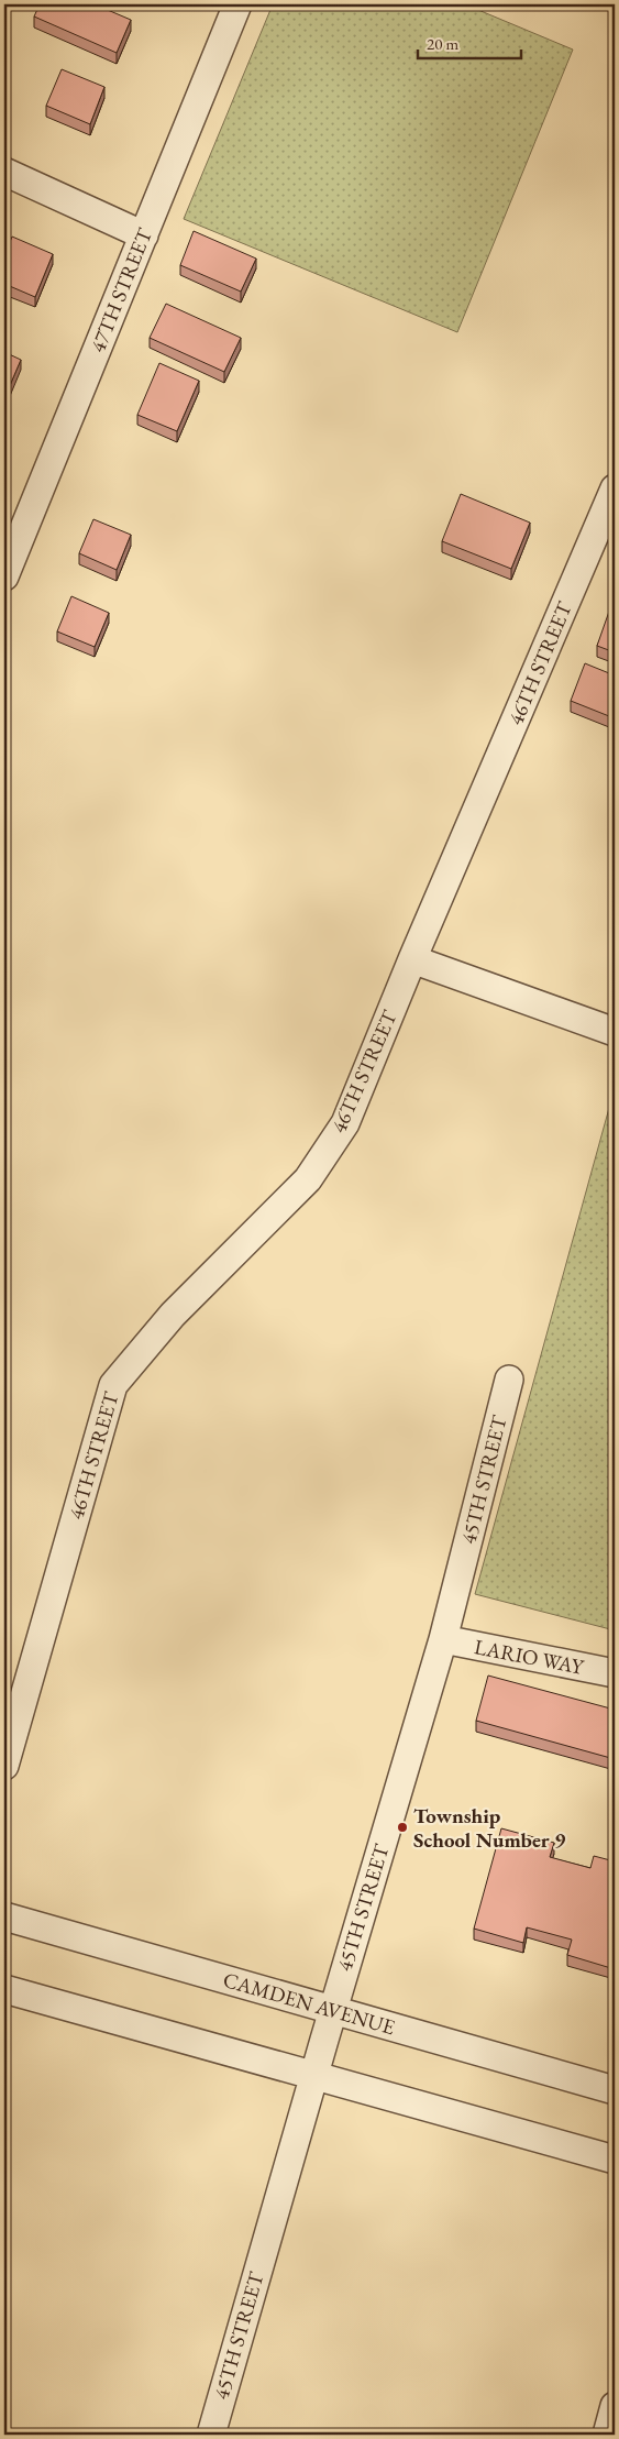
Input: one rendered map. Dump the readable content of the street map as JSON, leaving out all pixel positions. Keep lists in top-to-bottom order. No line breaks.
{"streets":{"street":["47TH STREET","46TH STREET","45TH STREET","LARIO WAY","CAMDEN AVENUE"]},"crossings":[["45TH STREET","LARIO WAY"],["45TH STREET","CAMDEN AVENUE"]],"places":["Township School Number 9"],"scale_bar":"20 m"}
